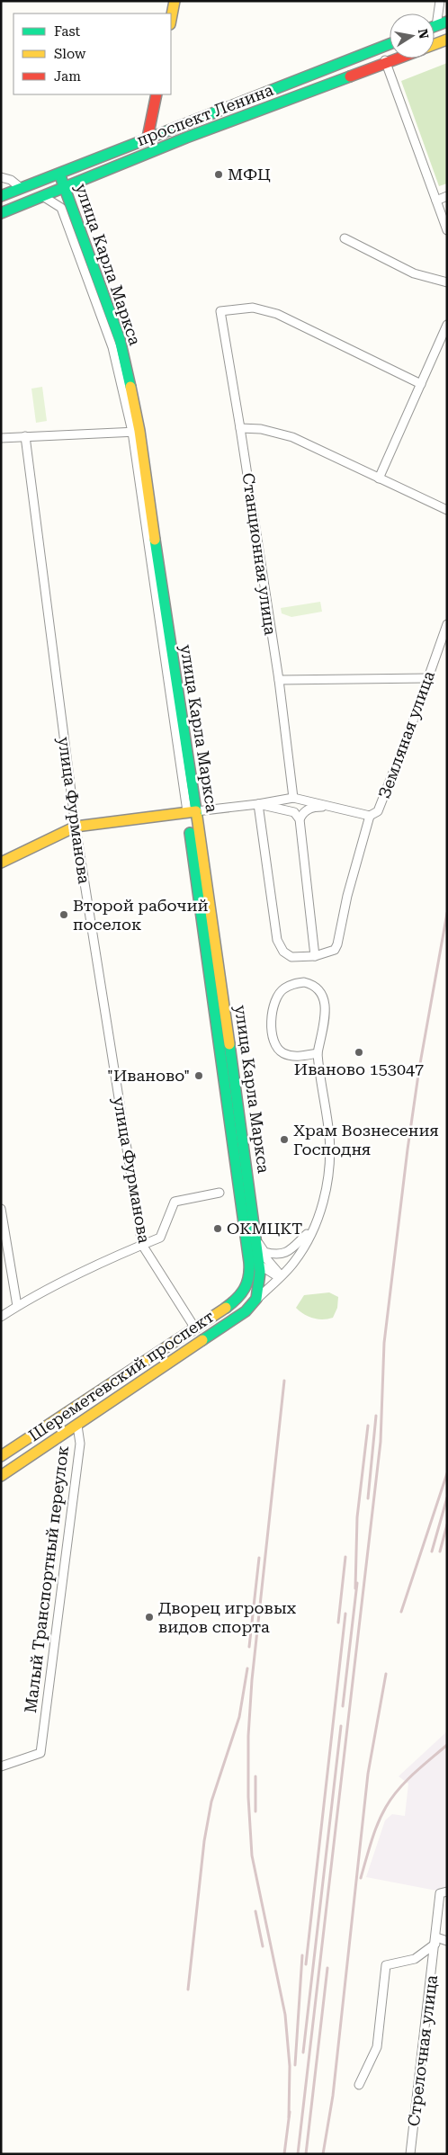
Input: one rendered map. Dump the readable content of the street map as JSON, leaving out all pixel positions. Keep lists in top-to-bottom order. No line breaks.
{"streets":{"main road":["проспект Ленина","улица Карла Маркса","Шереметевский проспект","Малый Транспортный переулок"],"street":["Станционная улица","Земляная улица","улица Фурманова","Стрелочная улица"]},"crossings":[["проспект Ленина","улица Карла Маркса"],["улица Карла Маркса","Шереметевский проспект"],["улица Фурманова","Шереметевский проспект"],["Шереметевский проспект","Малый Транспортный переулок"]],"places":["МФЦ","Второй рабочий поселок","Иваново 153047","\"Иваново\"","Храм Вознесения Господня","ОКМЦКТ","Дворец игровых видов спорта"],"legend":["Fast","Slow","Jam"],"north":"right"}
